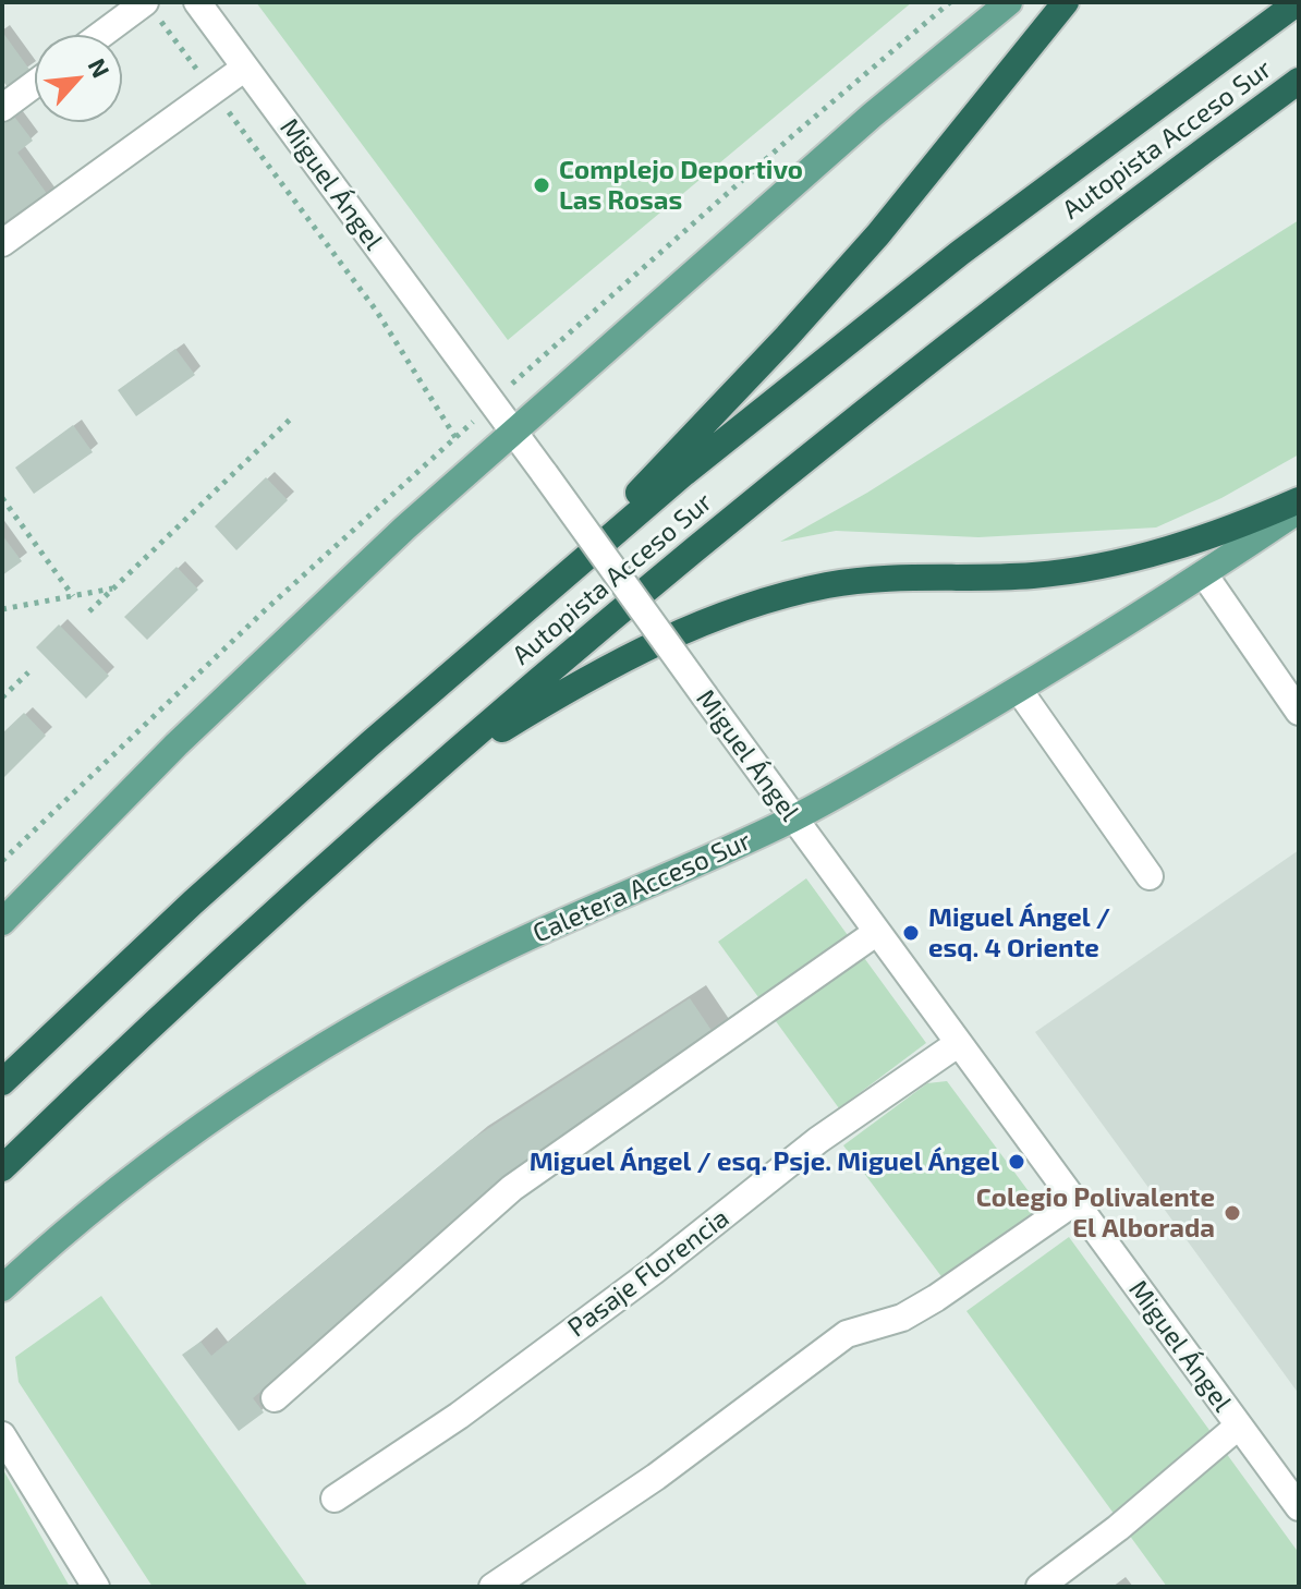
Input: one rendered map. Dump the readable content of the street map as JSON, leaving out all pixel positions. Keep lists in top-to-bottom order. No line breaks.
{"streets":{"highway":["Autopista Acceso Sur"],"main road":["Caletera Acceso Sur"],"street":["Miguel Ángel","Pasaje Florencia"]},"crossings":[["Miguel Ángel","Caletera Acceso Sur"],["Miguel Ángel","Pasaje Florencia"]],"places":["Complejo Deportivo Las Rosas","Miguel Ángel / esq. 4 Oriente","Miguel Ángel / esq. Psje. Miguel Ángel","Colegio Polivalente El Alborada"],"north":"top right"}
